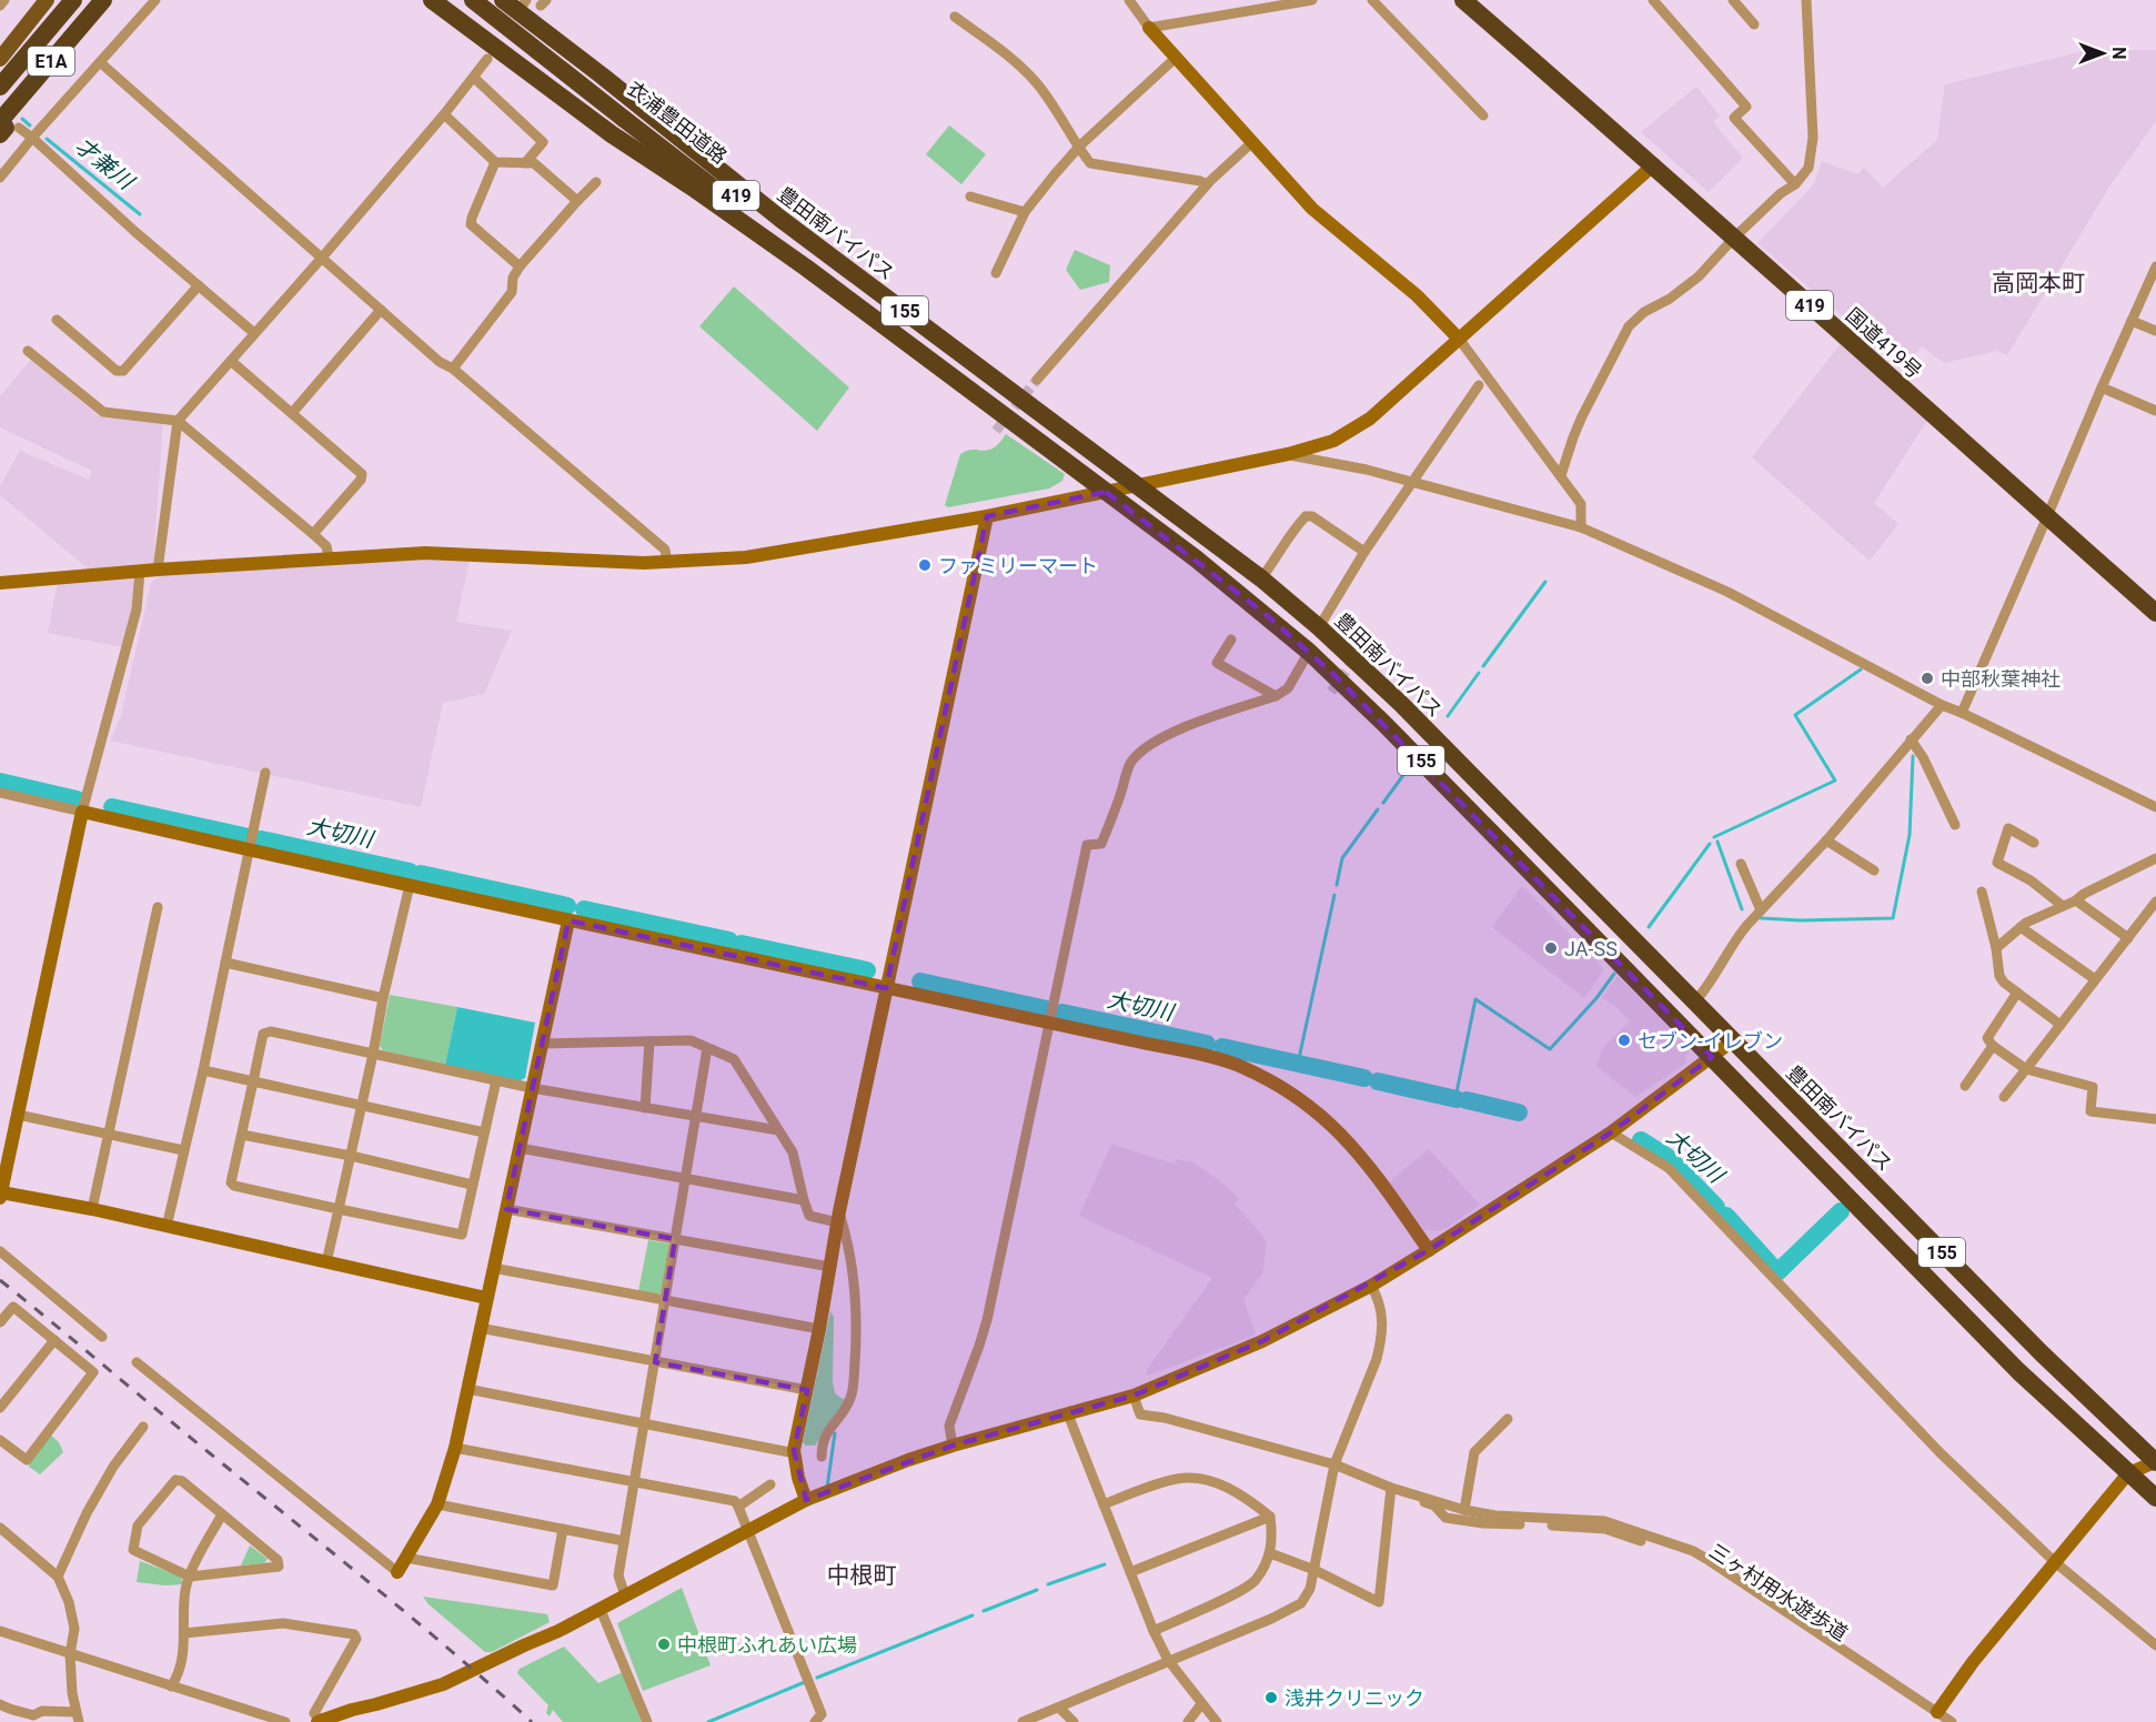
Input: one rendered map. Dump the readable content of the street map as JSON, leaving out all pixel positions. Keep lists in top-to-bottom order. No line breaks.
{"streets":{"highway":["E1A","衣浦豊田道路","419","豊田南バイパス","155","国道419号"],"street":["三ヶ村用水遊歩道"]},"crossings":[["衣浦豊田道路","豊田南バイパス"],["衣浦豊田道路","155"],["豊田南バイパス","155"]],"districts":["高岡本町","中根町"],"water":["才兼川","大切川"],"places":["ファミリーマート","中部秋葉神社","JA-SS","セブン-イレブン","中根町ふれあい広場","浅井クリニック"],"north":"right"}
